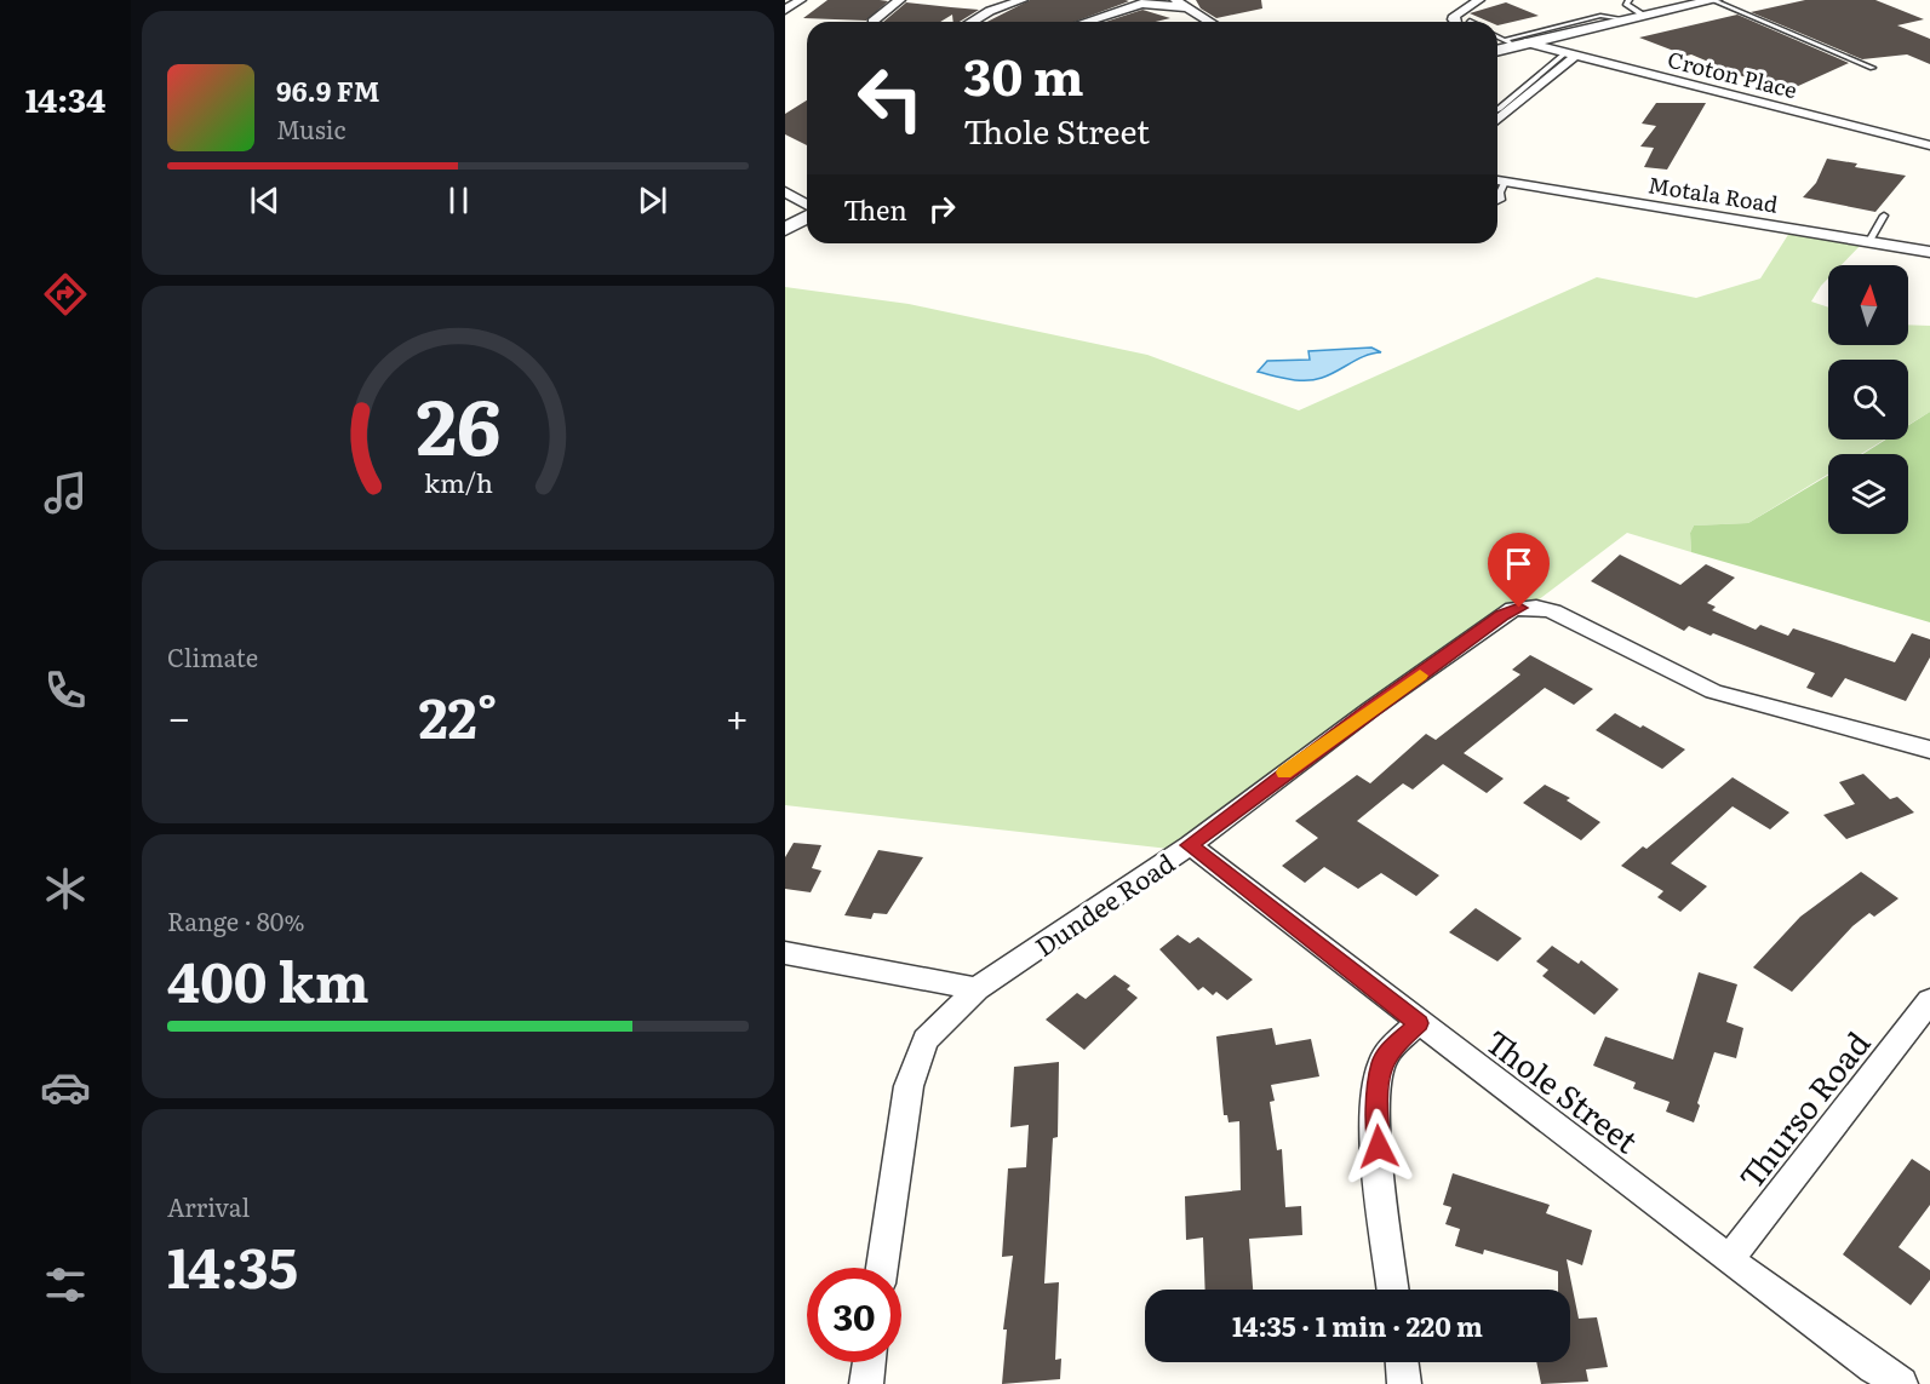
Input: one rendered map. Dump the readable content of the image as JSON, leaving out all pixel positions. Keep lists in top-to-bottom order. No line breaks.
{"streets":{"street":["Croton Place","Motala Road","Dundee Road","Thole Street","Thurso Road"]},"crossings":[["Dundee Road","Thole Street"],["Thole Street","Thurso Road"]],"north":"top","page":{"tabs":"14:34","turn":["30 m","Thole Street"],"song":["96.9 FM","Music"],"then":"Then","tile":["Climate",["Range · 80%","400 km"],["Arrival","14:35"]],"heat":["−","22°","+"],"limit":"30","trip":"14:35 · 1 min · 220 m","gauge":["26","km/h"]}}
